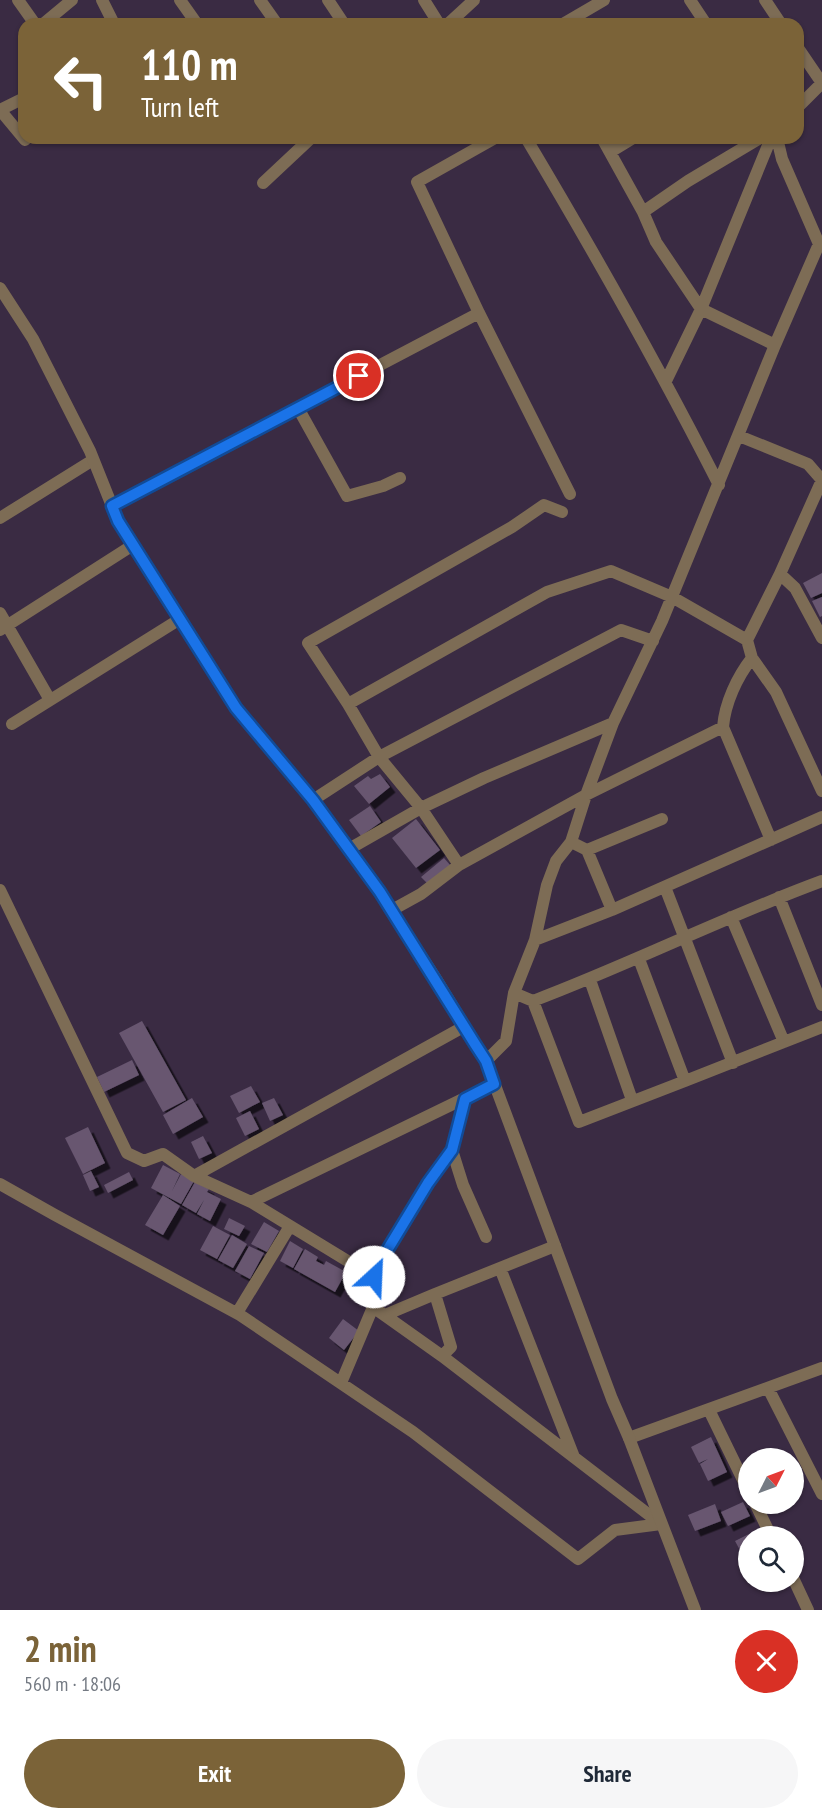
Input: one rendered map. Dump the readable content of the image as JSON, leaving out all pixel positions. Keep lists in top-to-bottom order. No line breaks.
{"north":"top right","page":{"turn":["110 m","Turn left"],"heading":["2 min","560 m · 18:06"],"buttons":["Exit","Share"]}}
